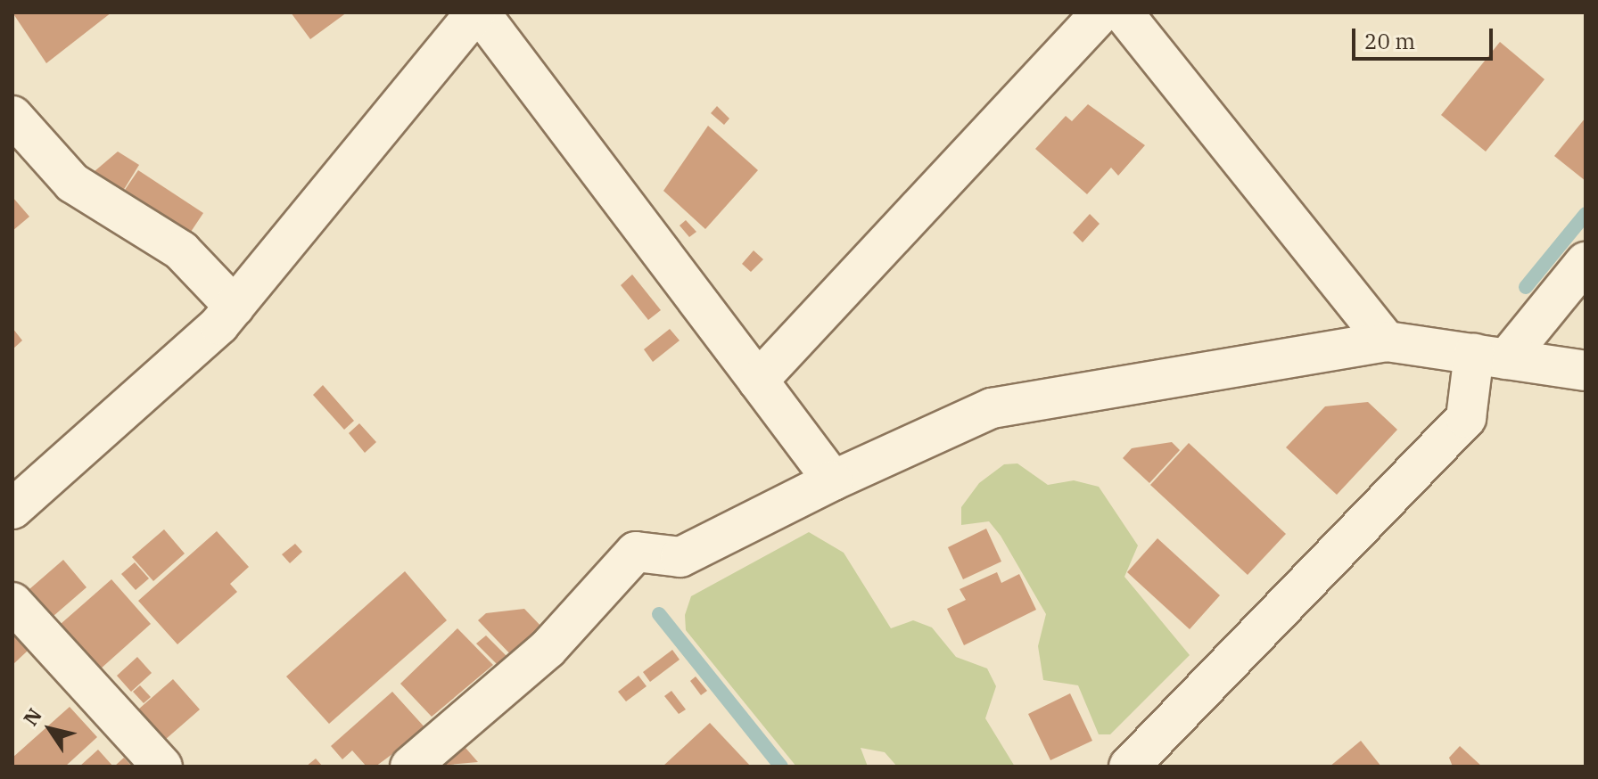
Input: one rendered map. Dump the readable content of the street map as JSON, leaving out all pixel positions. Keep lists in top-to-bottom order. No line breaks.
{"scale_bar":"20 m","north":"top left"}
